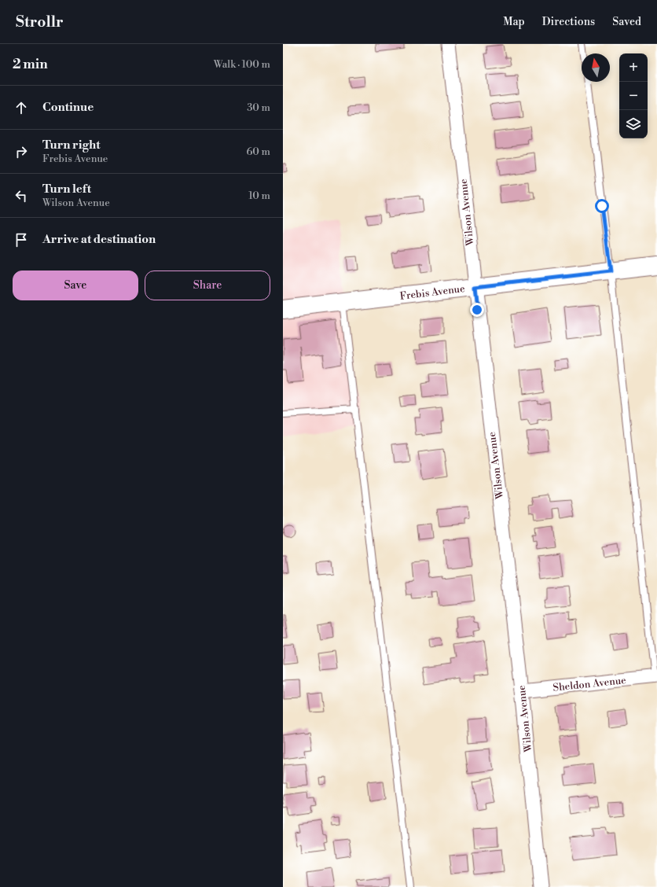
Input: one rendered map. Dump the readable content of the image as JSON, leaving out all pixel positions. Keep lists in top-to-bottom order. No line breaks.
{"streets":{"main road":["Frebis Avenue"],"street":["Wilson Avenue","Sheldon Avenue"]},"crossings":[["Wilson Avenue","Frebis Avenue"],["Wilson Avenue","Sheldon Avenue"]],"north":"top","page":{"header":"Strollr","nav":["Map","Directions","Saved"],"heading":["2 min","Walk · 100 m"],"map_buttons":["+","−"],"list":[["Continue","30 m"],["Turn right","Frebis Avenue","60 m"],["Turn left","Wilson Avenue","10 m"],"Arrive at destination"],"buttons":["Save","Share"]}}
